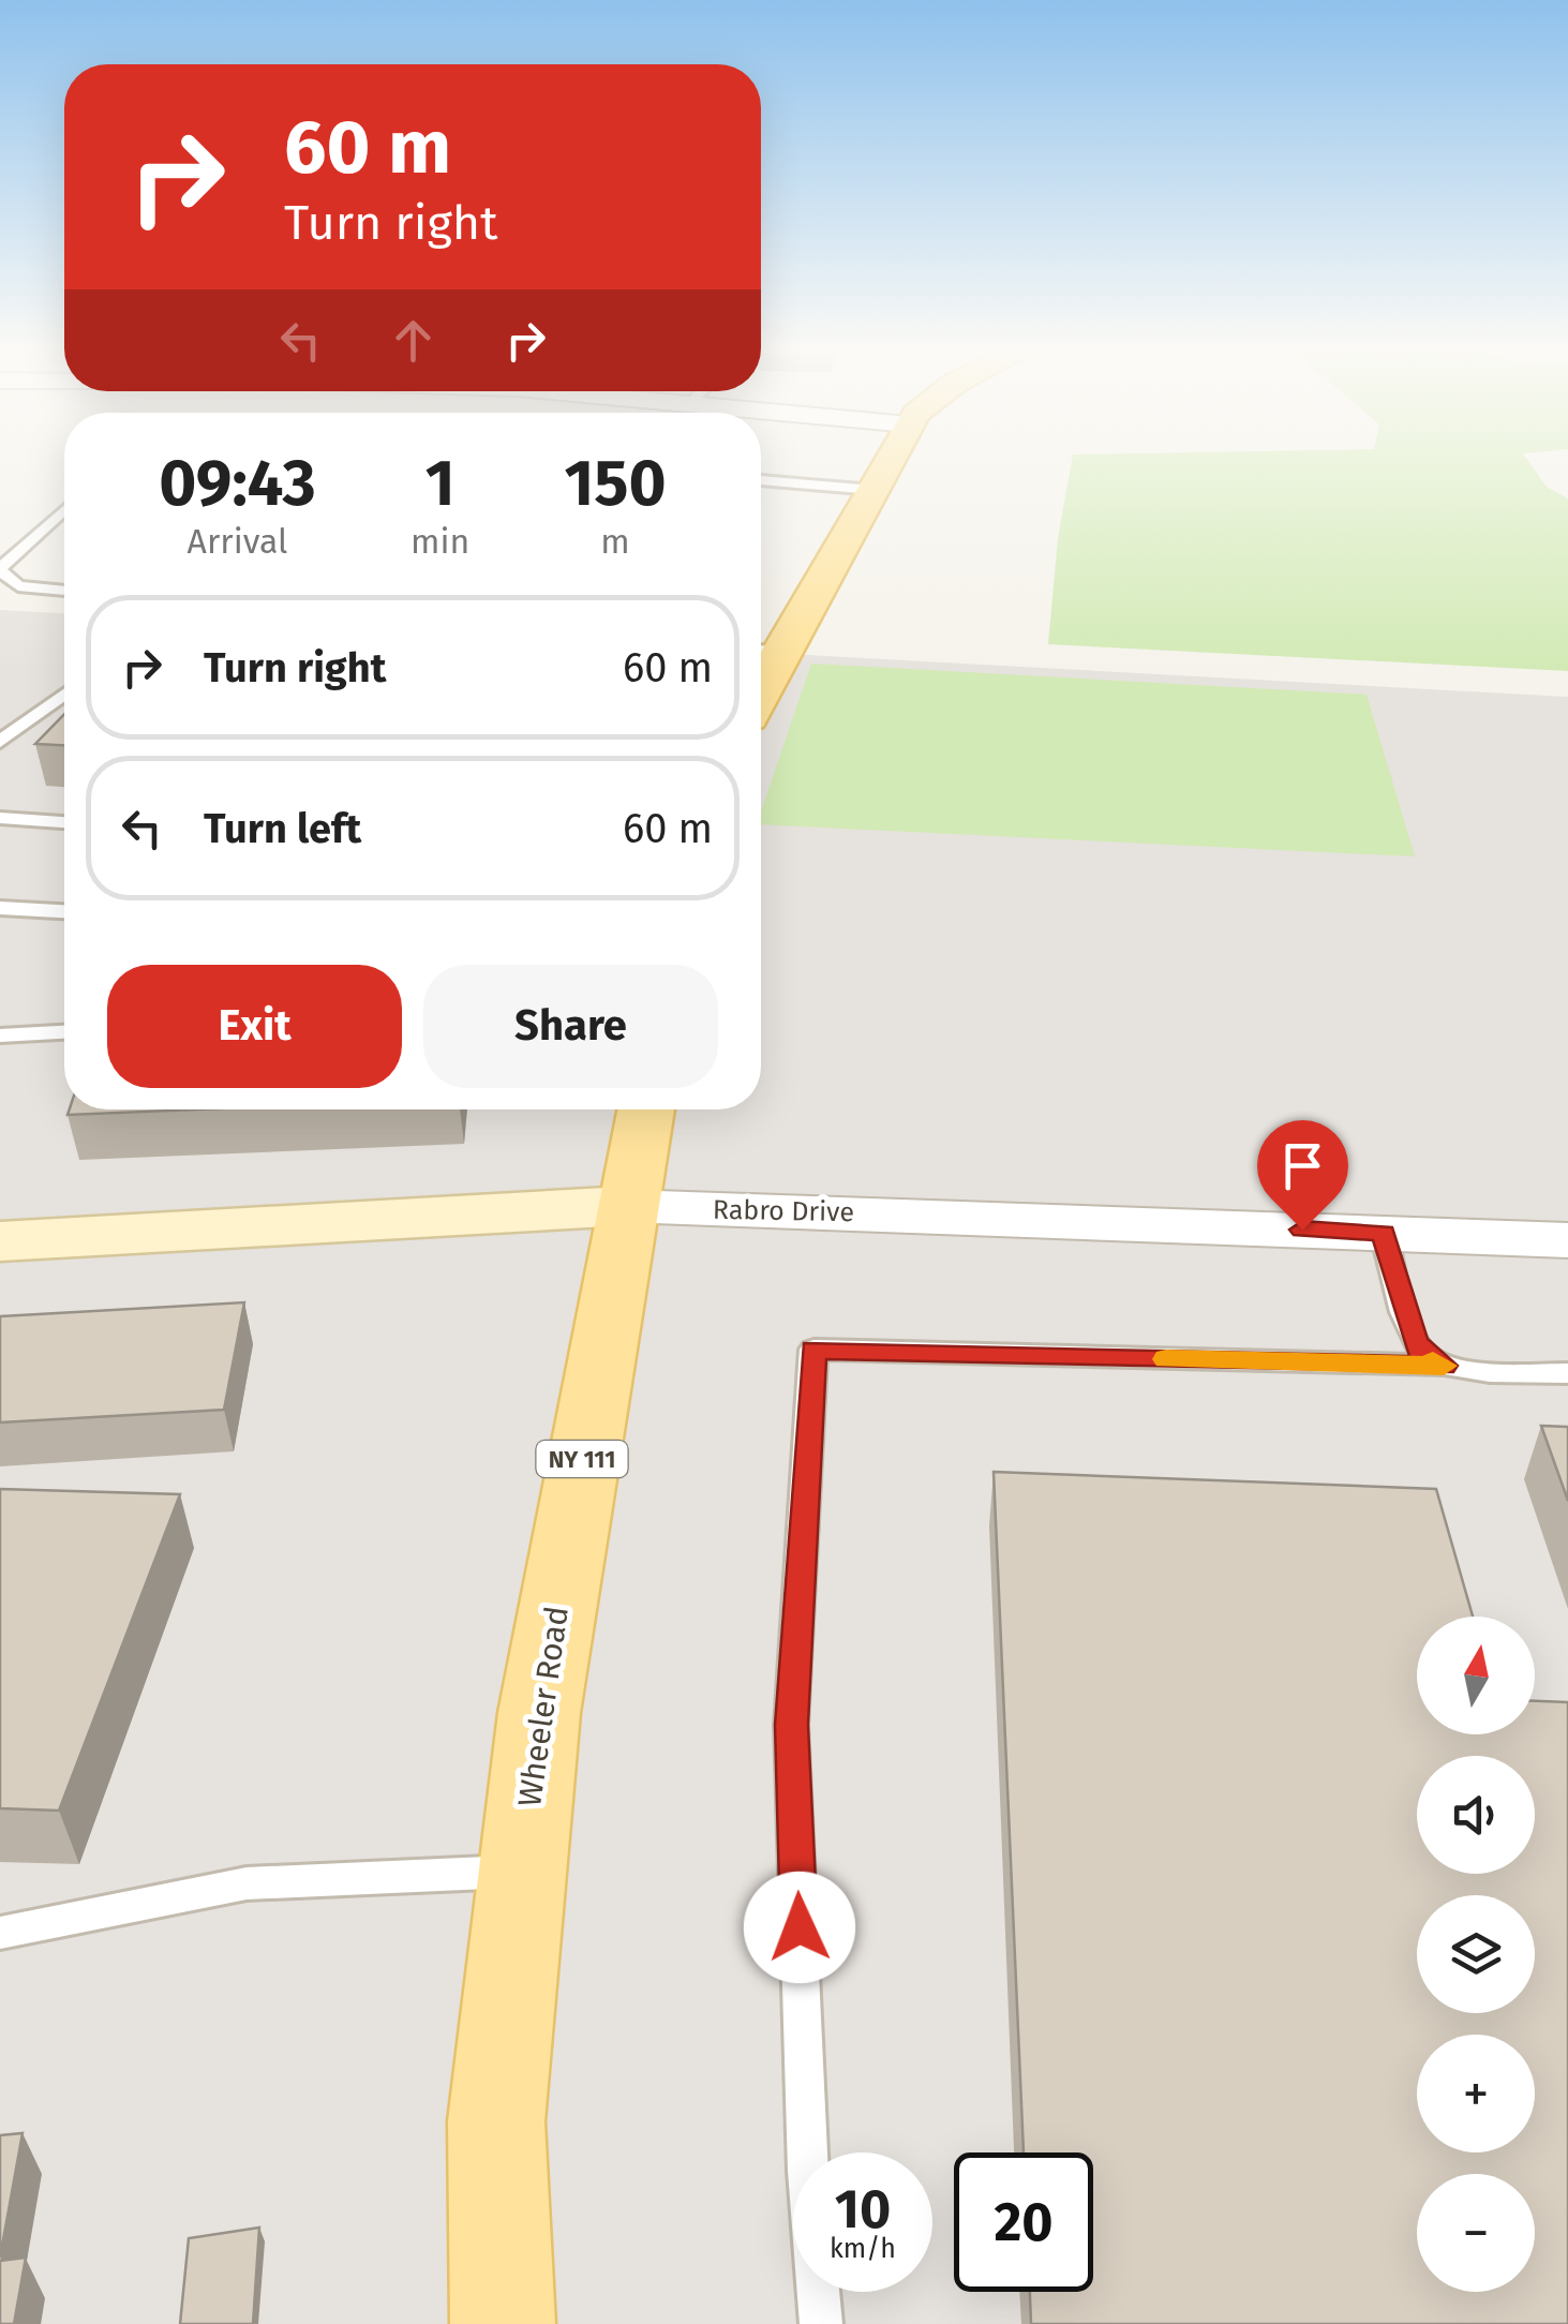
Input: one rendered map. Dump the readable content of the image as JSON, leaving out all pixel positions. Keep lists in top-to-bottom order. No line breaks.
{"streets":{"main road":["Rabro Drive","NY 111","Wheeler Road"]},"crossings":[["Rabro Drive","Wheeler Road"]],"north":"top","page":{"turn":["60 m","Turn right"],"eta":["09:43","Arrival","1","min","150","m"],"list":[{"name":"Turn right","value":"60 m"},{"name":"Turn left","value":"60 m"}],"buttons":["Exit","Share"],"map_buttons":["+","−"],"speed":"10 km/h","limit":"20"}}
